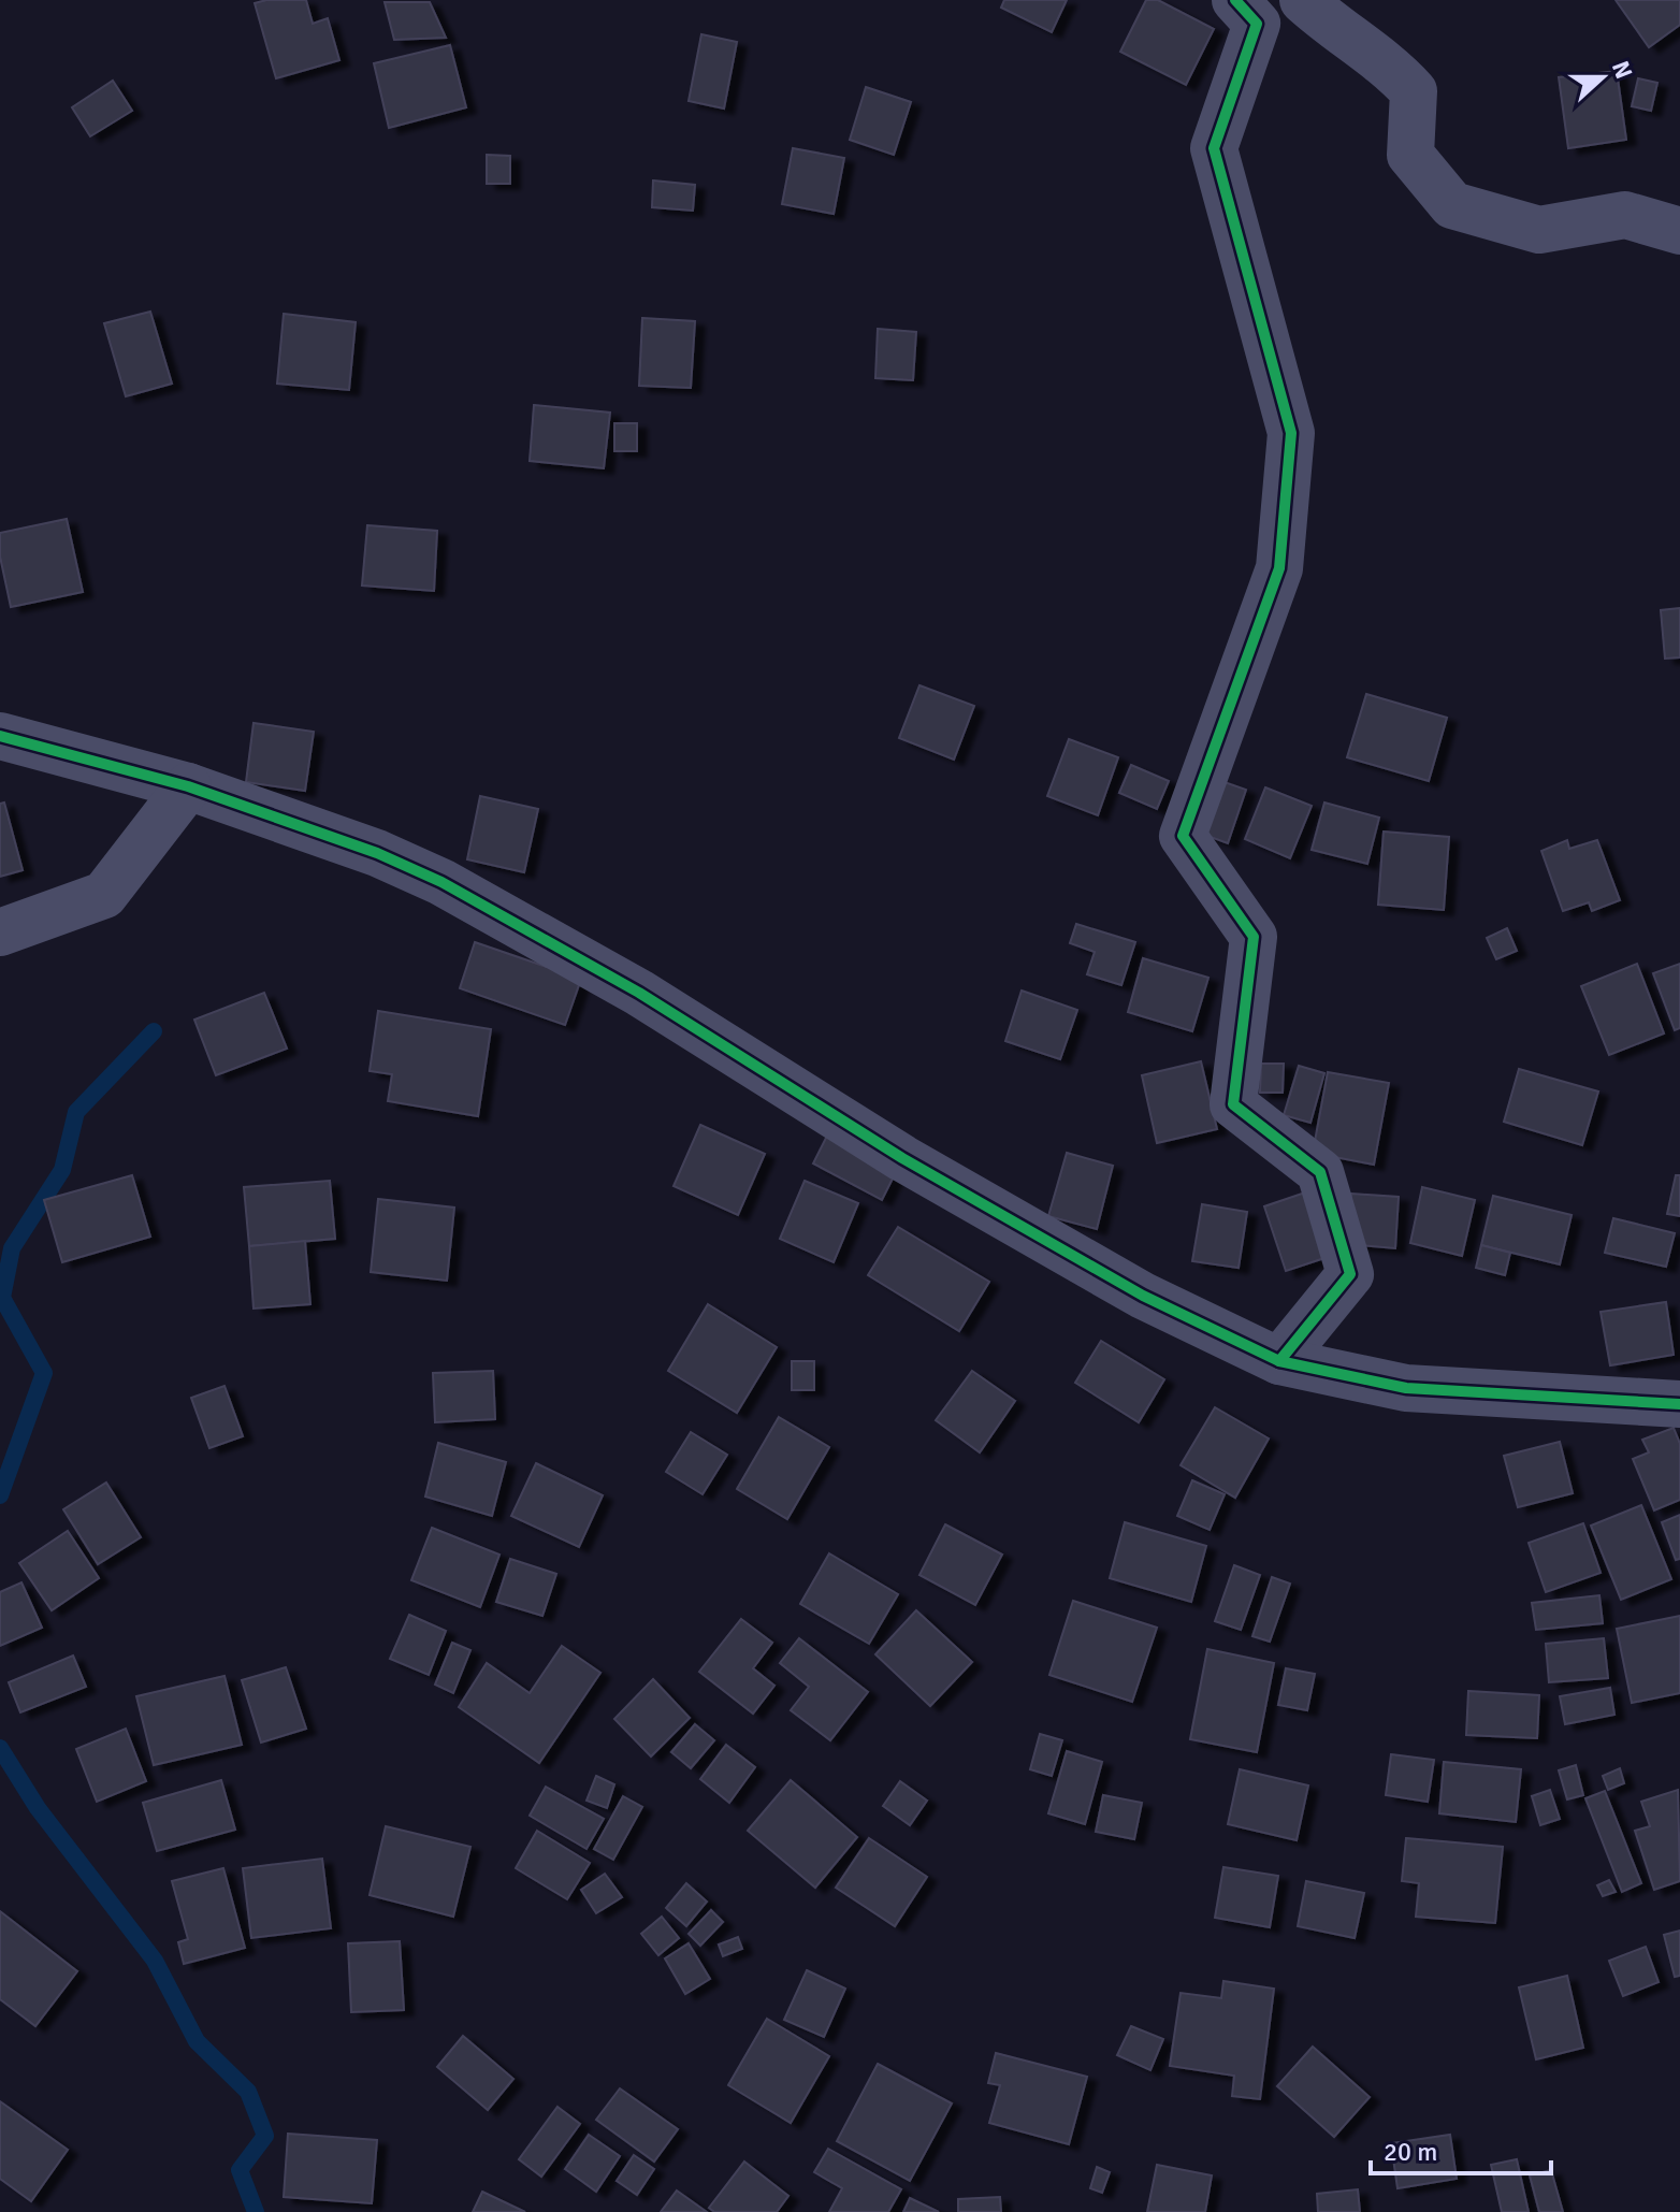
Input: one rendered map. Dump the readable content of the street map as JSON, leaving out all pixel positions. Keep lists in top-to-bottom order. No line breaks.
{"scale_bar":"20 m","north":"right"}
